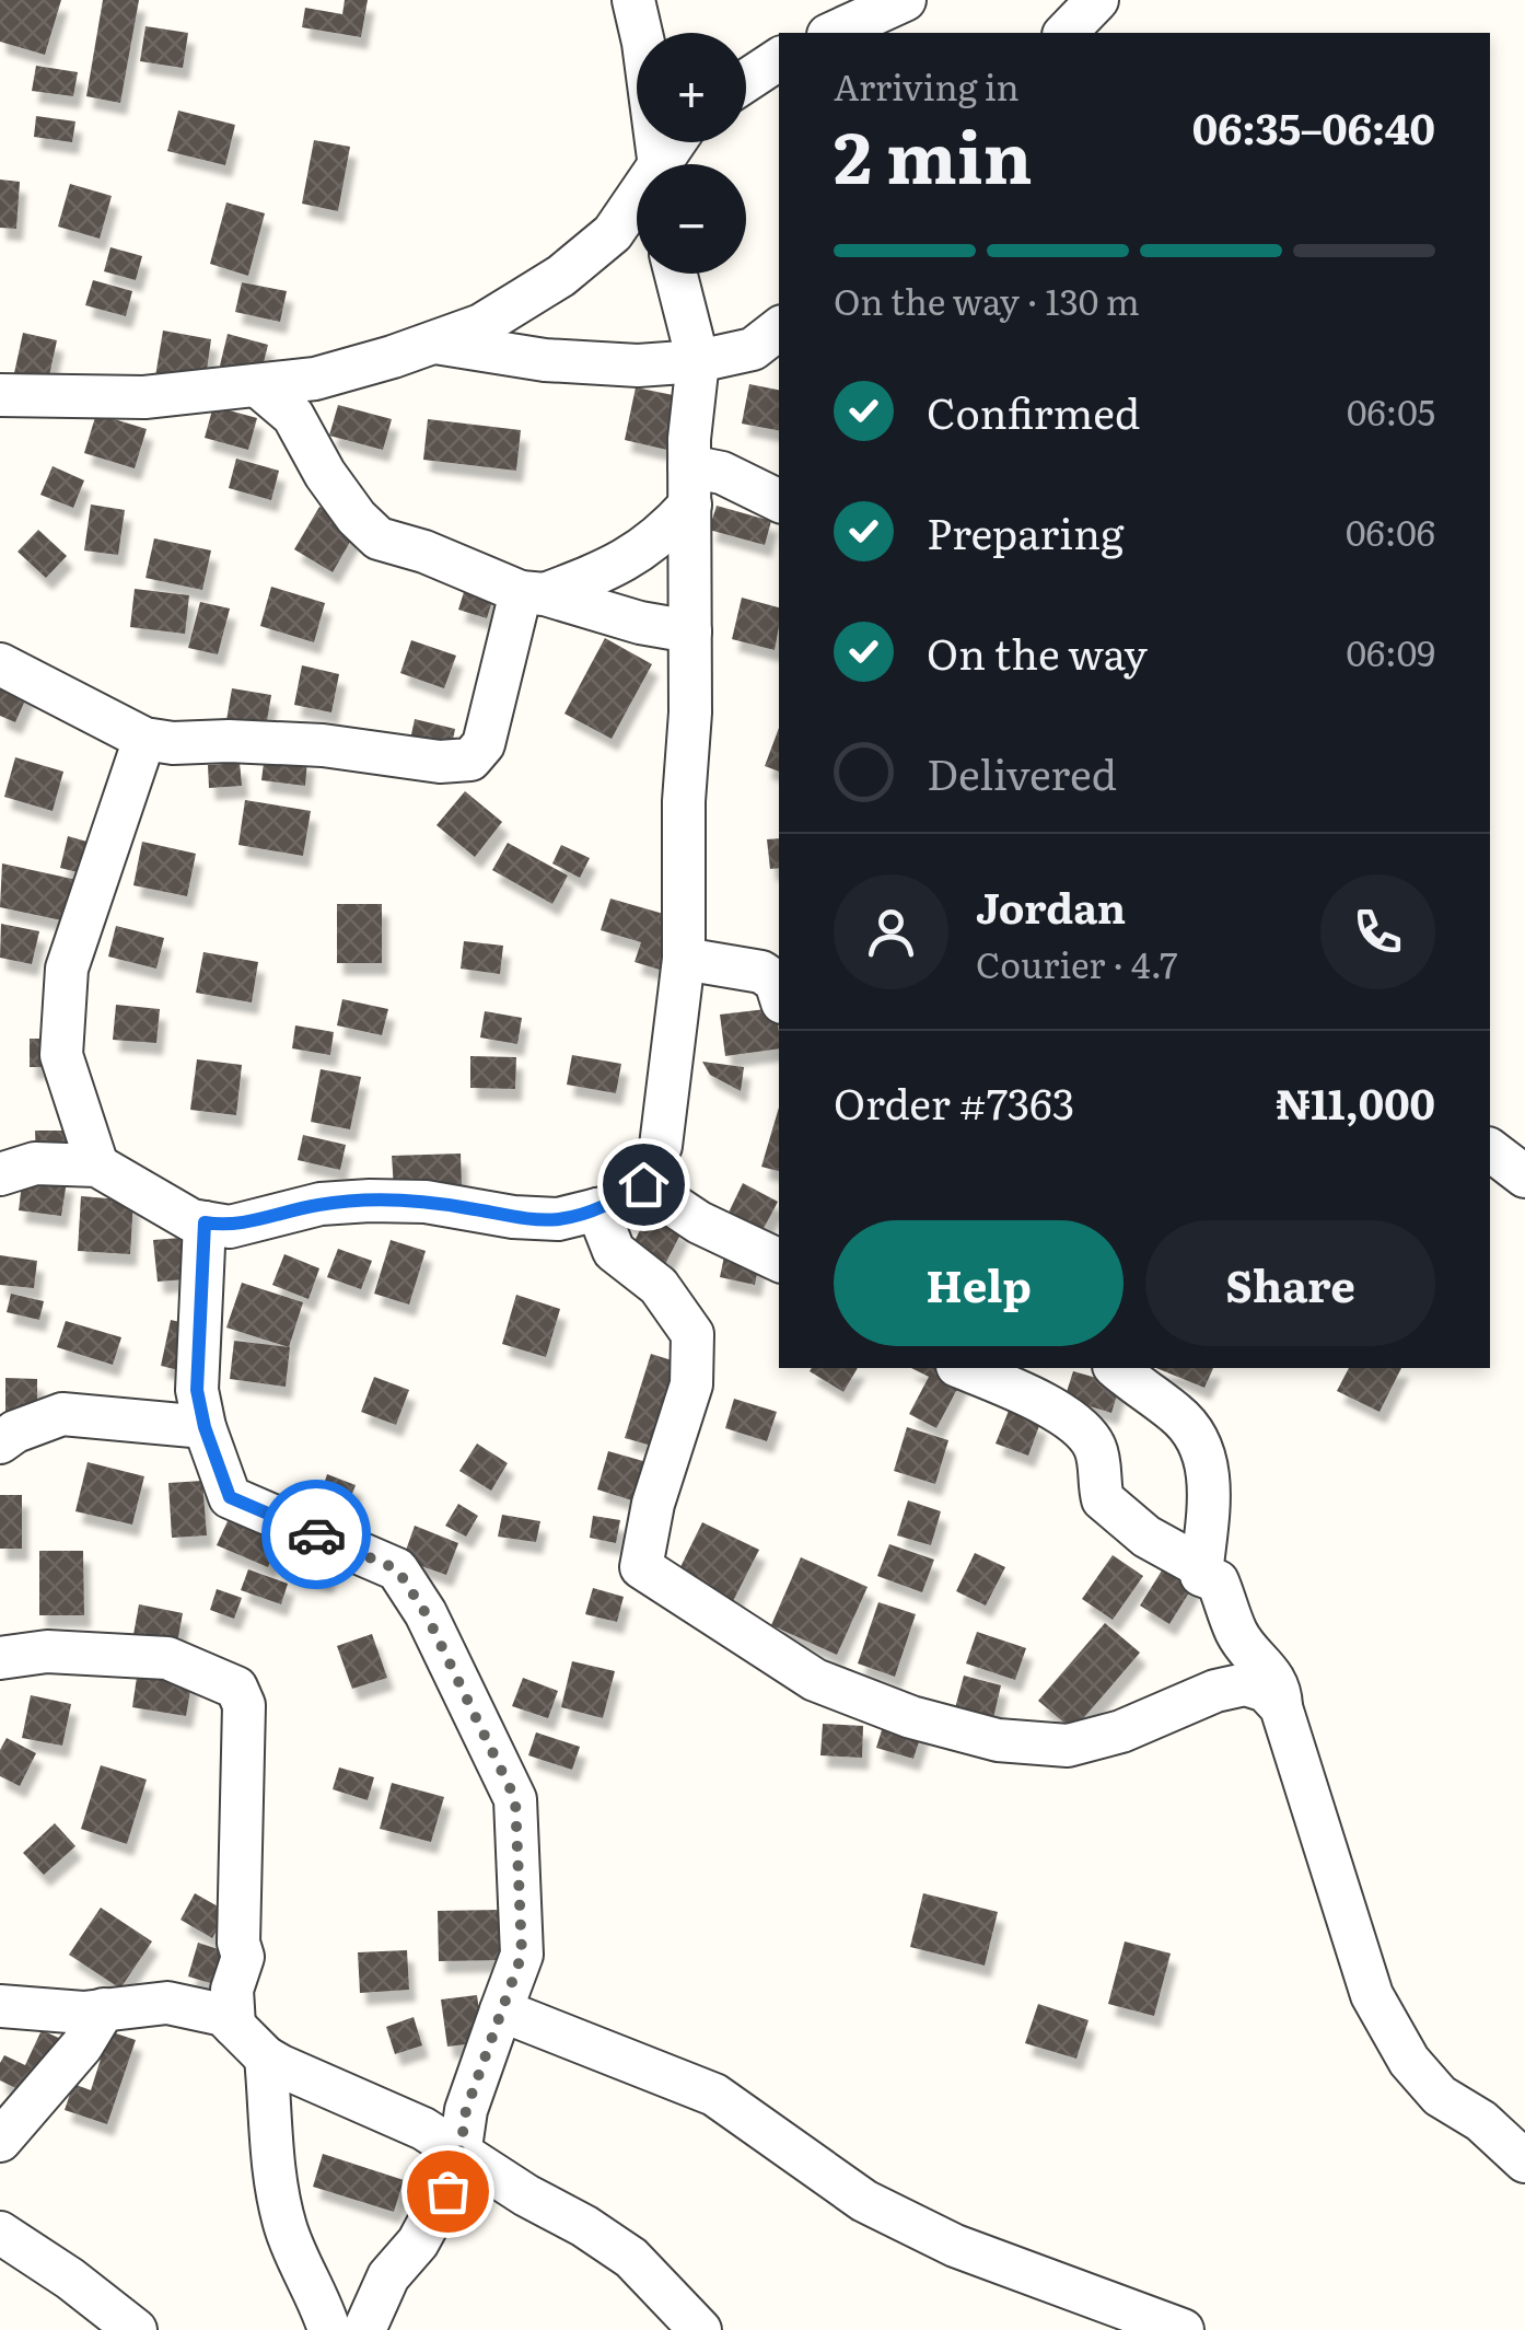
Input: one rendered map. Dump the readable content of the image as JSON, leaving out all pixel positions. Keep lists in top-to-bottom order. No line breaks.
{"page":{"map_buttons":["+","−"],"heading":["2 min","Arriving in","06:35–06:40"],"panel":["Jordan","Courier · 4.7","Order #7363","₦11,000"],"bar":"On the way · 130 m","list":[["Confirmed","06:05"],["Preparing","06:06"],["On the way","06:09"],"Delivered"],"buttons":["Help","Share"]}}
